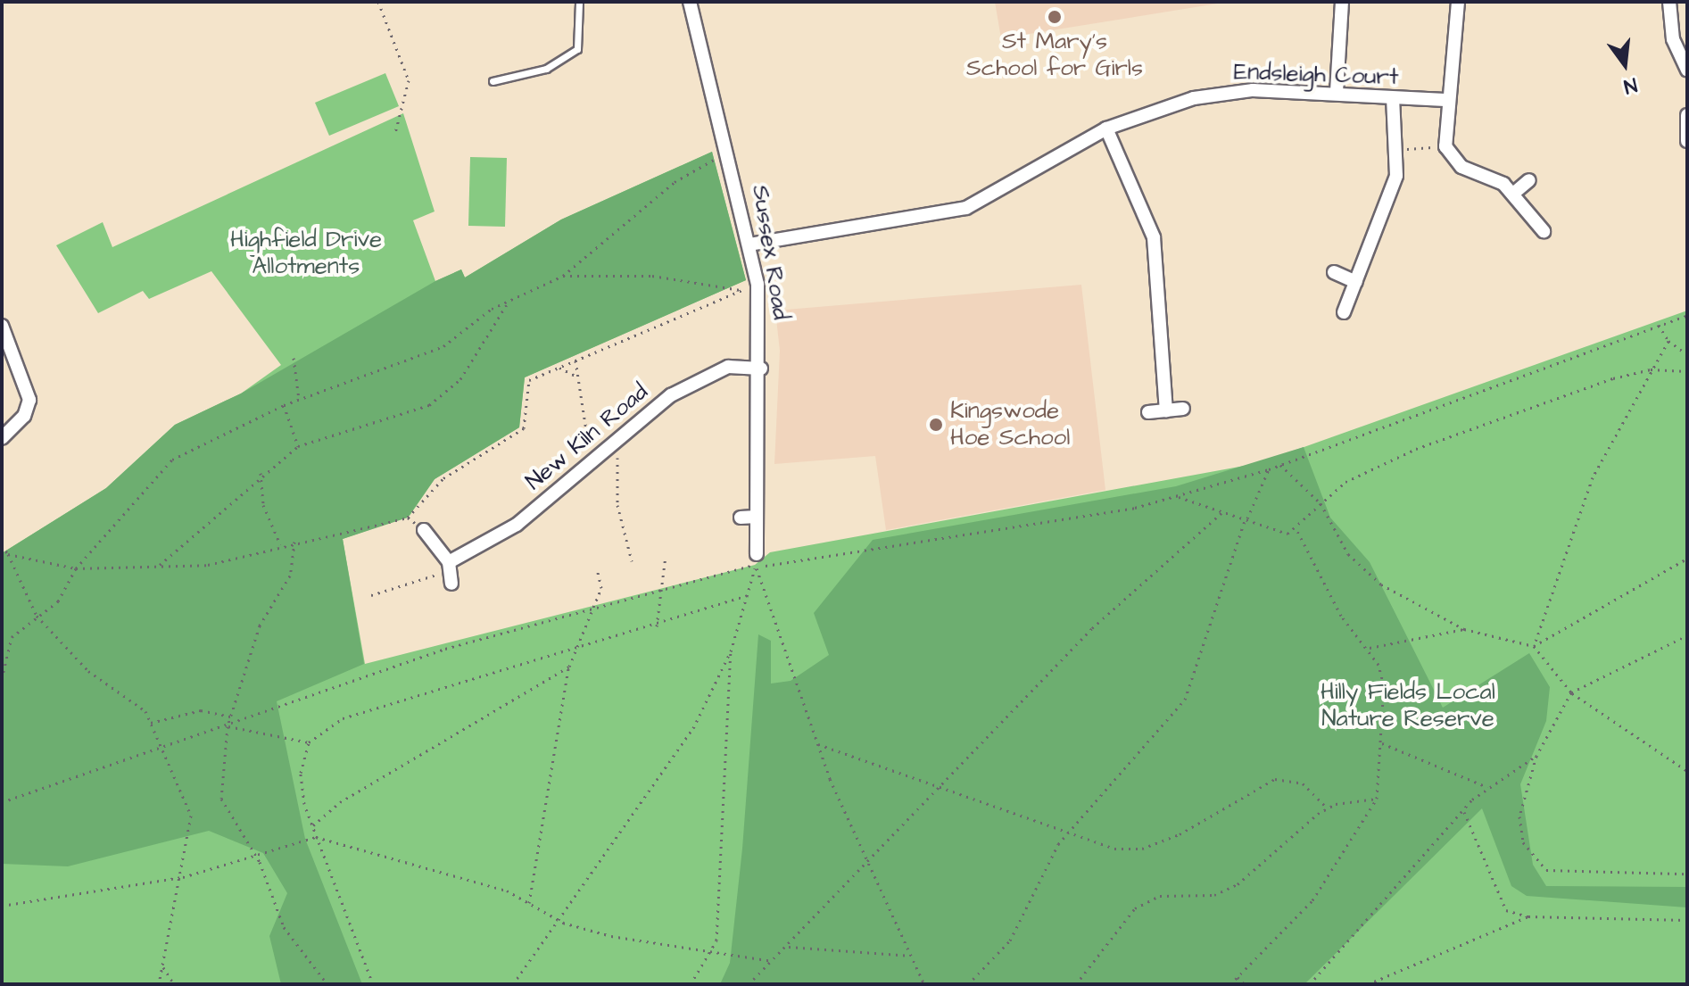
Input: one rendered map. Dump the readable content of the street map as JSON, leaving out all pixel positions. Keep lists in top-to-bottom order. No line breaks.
{"streets":{"street":["Endsleigh Court","Sussex Road","New Kiln Road"]},"crossings":[["Endsleigh Court","Sussex Road"],["Sussex Road","New Kiln Road"]],"parks":["Highfield Drive Allotments","Hilly Fields Local Nature Reserve"],"places":["St Mary's School for Girls","Kingswode Hoe School"],"north":"bottom"}
